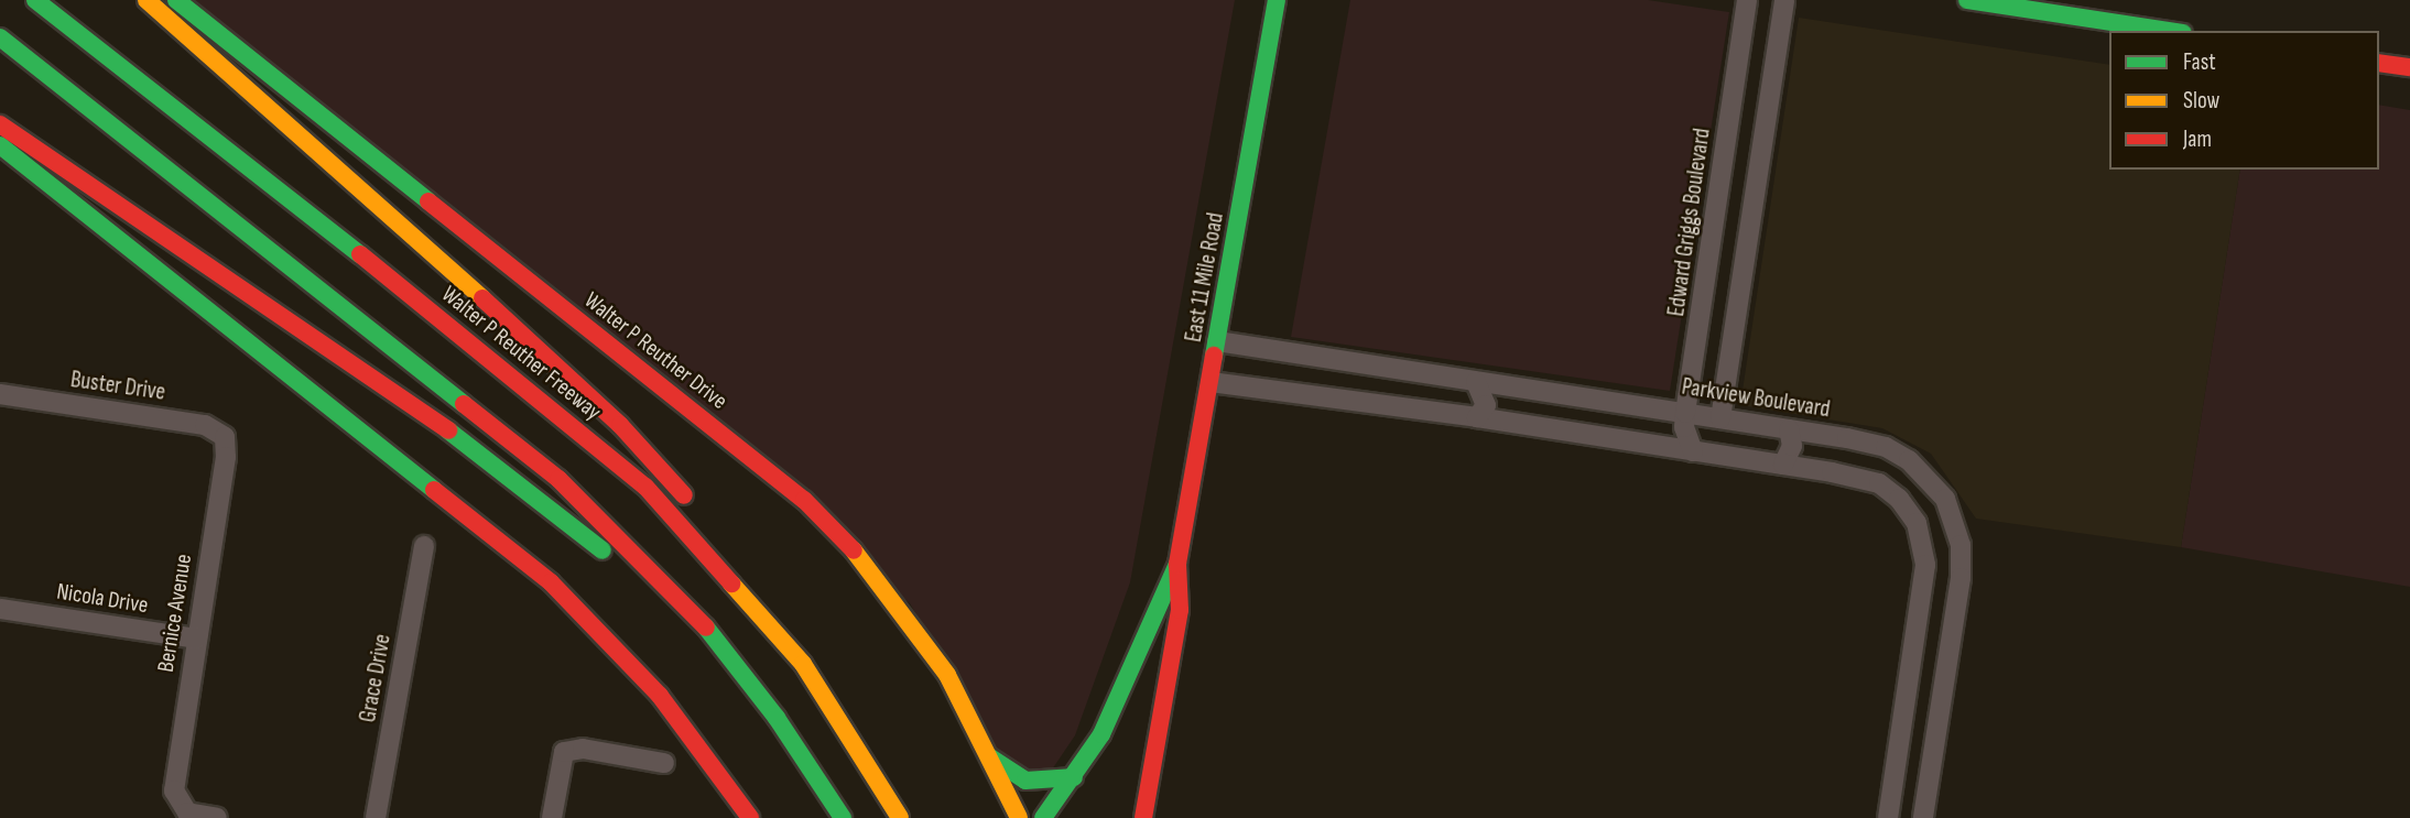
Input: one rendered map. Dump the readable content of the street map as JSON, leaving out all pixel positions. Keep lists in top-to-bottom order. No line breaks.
{"streets":{"main road":["East 11 Mile Road","Walter P Reuther Drive","Walter P Reuther Freeway"],"street":["Edward Griggs Boulevard","Buster Drive","Parkview Boulevard","Nicola Drive","Bernice Avenue","Grace Drive"]},"crossings":[["Edward Griggs Boulevard","Parkview Boulevard"],["East 11 Mile Road","Parkview Boulevard"],["Buster Drive","Bernice Avenue"],["Nicola Drive","Bernice Avenue"]],"legend":["Fast","Slow","Jam"]}
